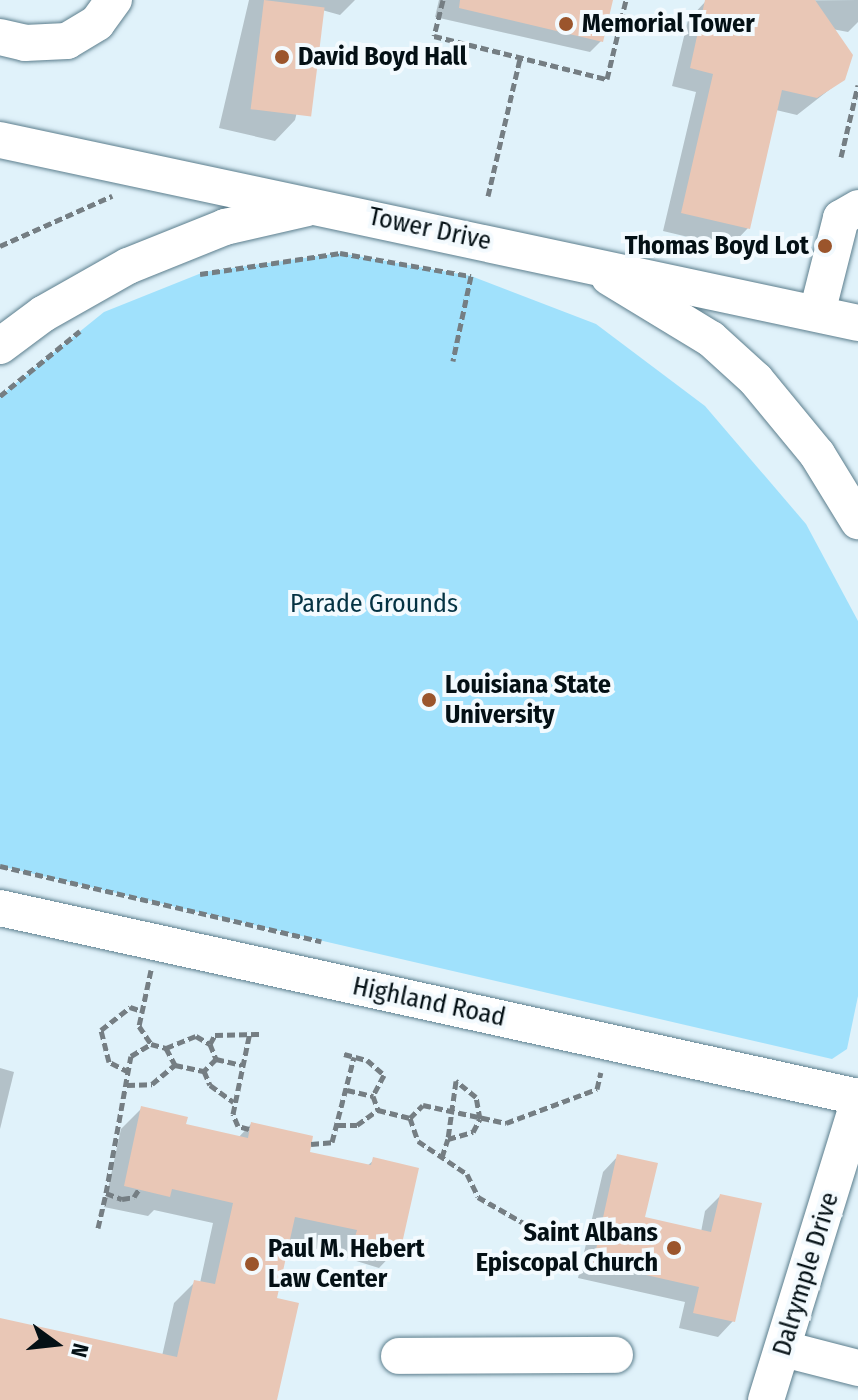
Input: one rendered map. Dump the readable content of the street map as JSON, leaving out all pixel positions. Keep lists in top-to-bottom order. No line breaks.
{"streets":{"street":["Tower Drive","Highland Road","Dalrymple Drive"]},"crossings":[["Highland Road","Dalrymple Drive"]],"parks":["Parade Grounds"],"places":["Memorial Tower","David Boyd Hall","Thomas Boyd Lot","Louisiana State University","Saint Albans Episcopal Church","Paul M. Hebert Law Center"],"north":"right"}
